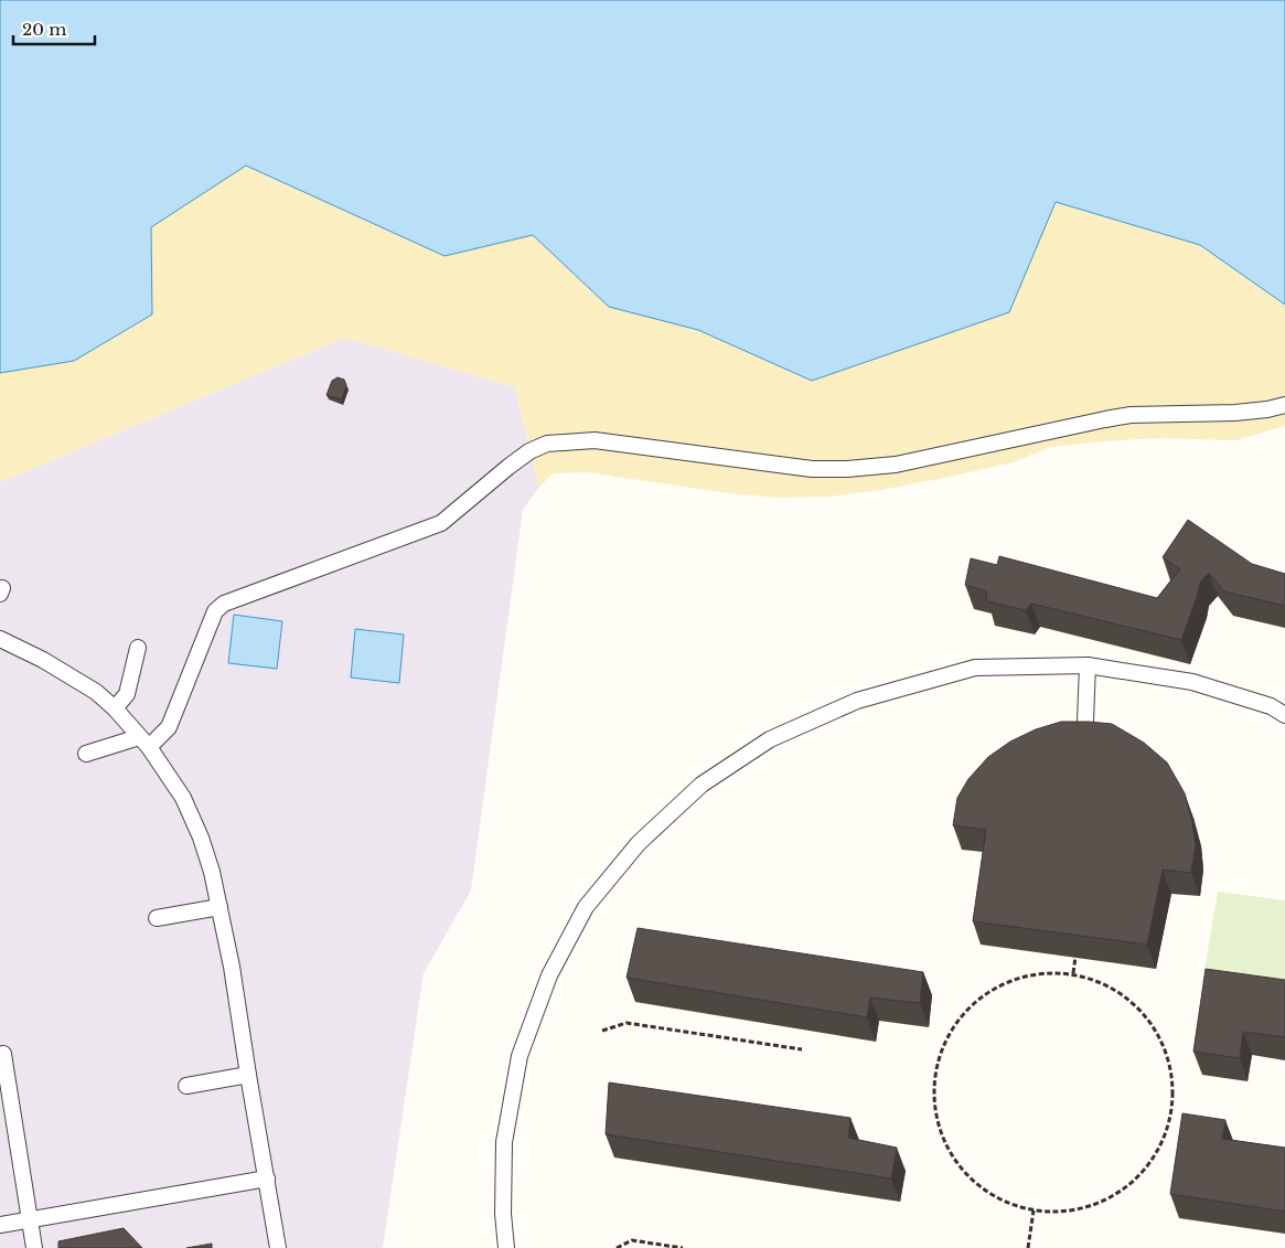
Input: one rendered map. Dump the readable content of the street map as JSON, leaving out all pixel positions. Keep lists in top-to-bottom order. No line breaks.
{"scale_bar":"20 m"}
